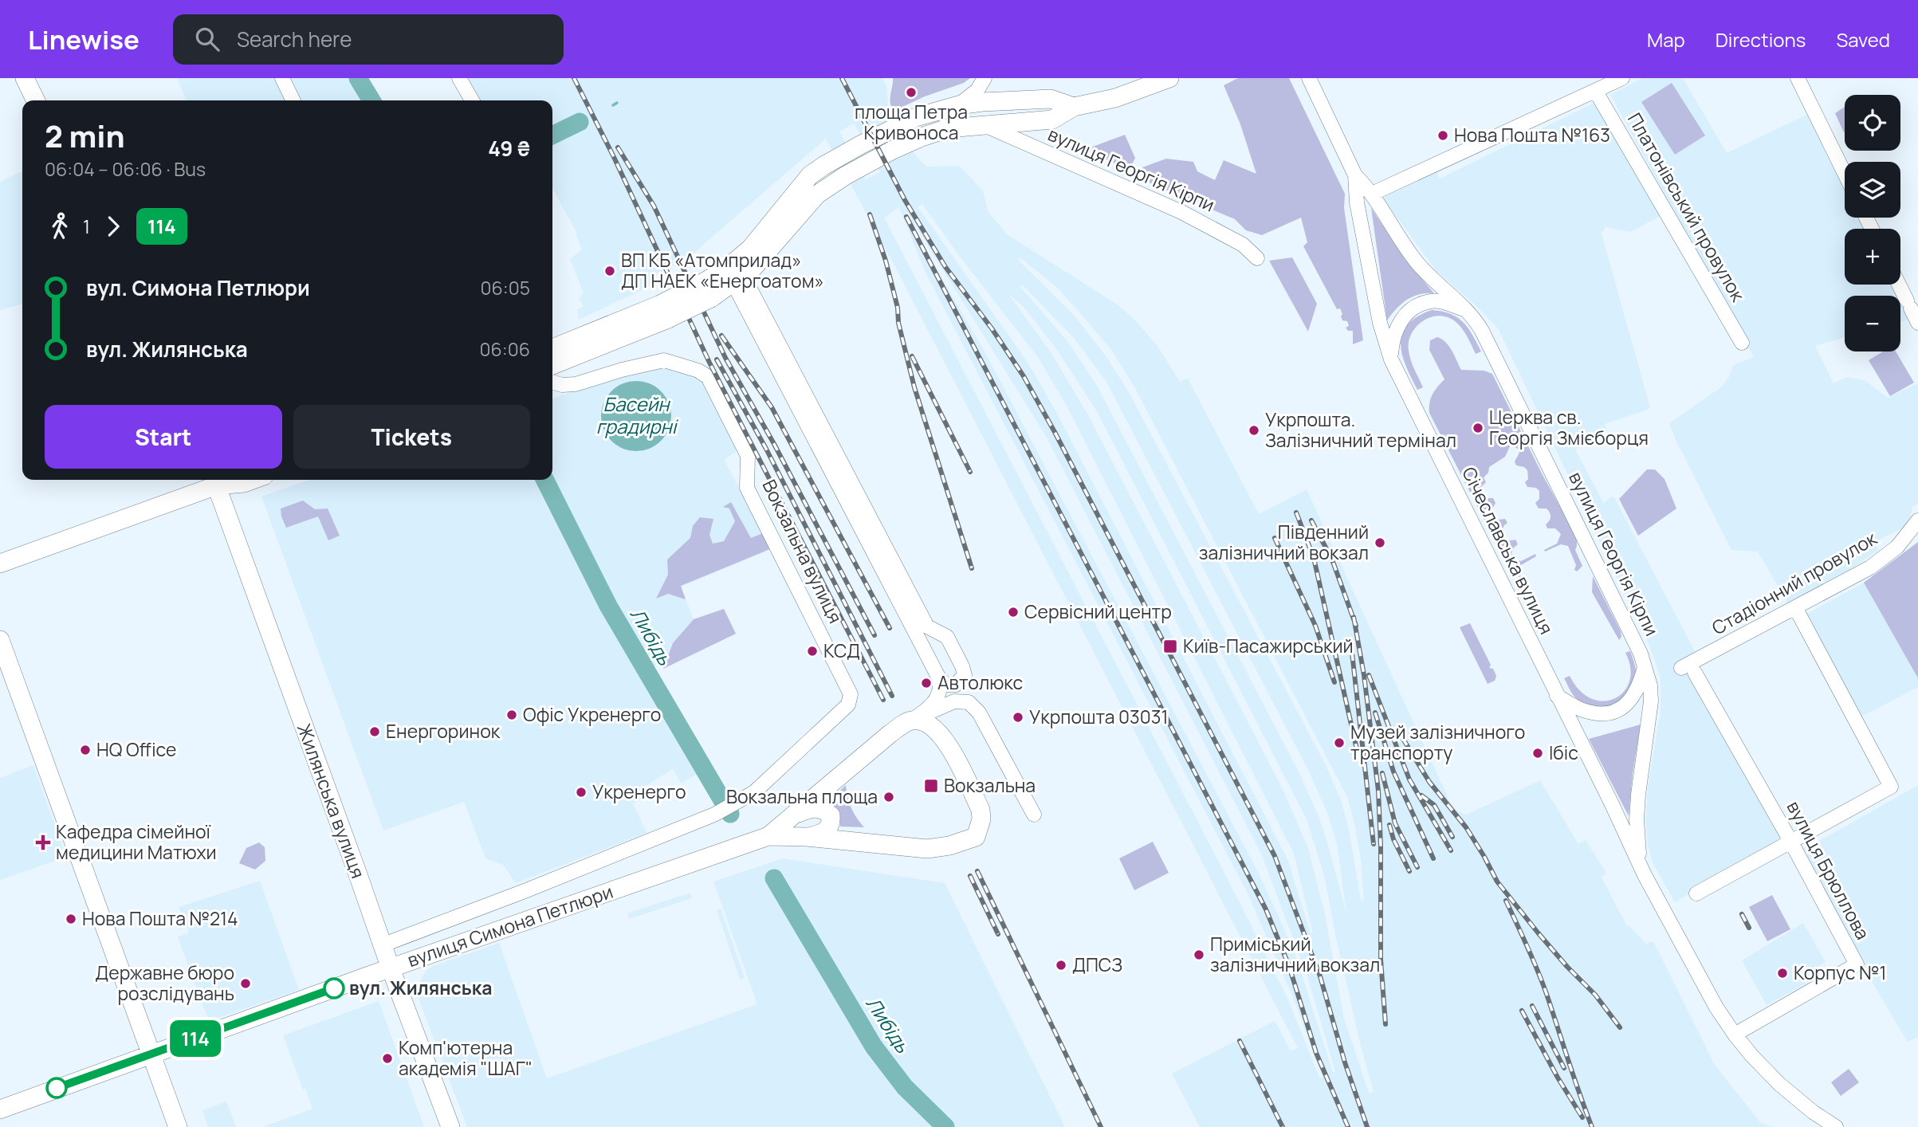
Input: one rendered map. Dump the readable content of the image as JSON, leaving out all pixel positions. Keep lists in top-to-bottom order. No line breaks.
{"streets":{"main road":["Жилянська вулиця","вулиця Симона Петлюри"],"street":["вулиця Георгія Кірпи","Платонівський провулок","Січеславська вулиця","Вокзальна вулиця","Стадіонний провулок","вулиця Брюллова"]},"crossings":[["вулиця Георгія Кірпи","Січеславська вулиця"],["Вокзальна вулиця","вулиця Симона Петлюри"],["Стадіонний провулок","вулиця Брюллова"],["Жилянська вулиця","вулиця Симона Петлюри"]],"water":["Басейн градирні","Либідь"],"places":{"other":["площа Петра Кривоноса","Нова Пошта №163","ВП КБ «Атомприлад» ДП НАЕК «Енергоатом»","Церква св. Георгія Змієборця","Укрпошта. Залізничний термінал","Південний залізничний вокзал","Сервісний центр","КСД","Автолюкс","Офіс Укренерго","Укрпошта 03031","Енергоринок","Музей залізничного транспорту","HQ Office","Ібіс","Укренерго","Вокзальна площа","Нова Пошта №214","Приміський залізничний вокзал","ДПСЗ","Корпус №1","Державне бюро розслідувань","вул. Жилянська","Комп'ютерна академія \"ШАГ\""],"transit":["Київ-Пасажирський","Вокзальна"],"health":["Кафедра сімейної медицини Матюхи"]},"lines":["bus line 114"],"page":{"header":"Linewise","search":"Search here","nav":["Map","Directions","Saved"],"on_map":"114","map_buttons":["+","−"],"heading":["2 min","06:04 – 06:06 · Bus","49 ₴"],"legs":["1","114"],"list":[{"name":"вул. Симона Петлюри","value":"06:05"},{"name":"вул. Жилянська","value":"06:06"}],"buttons":["Start","Tickets"]}}
